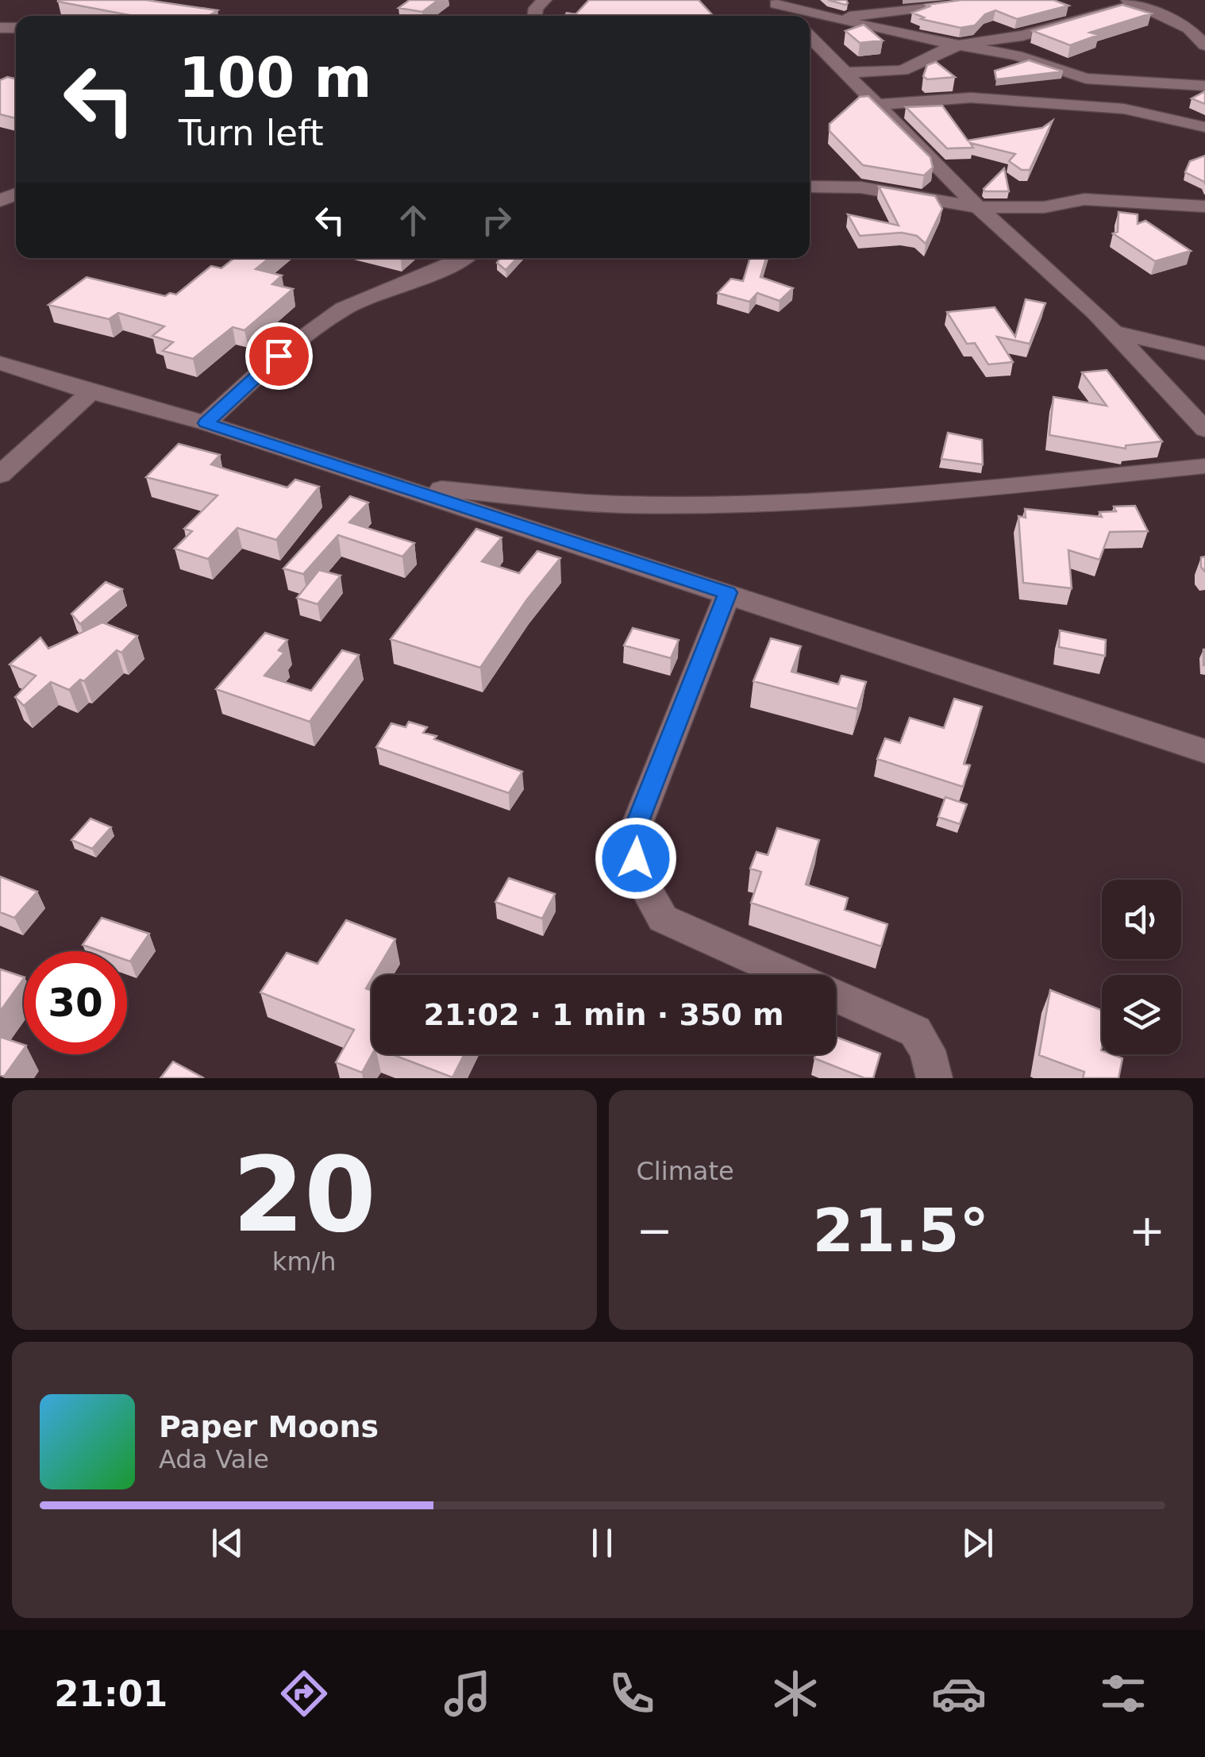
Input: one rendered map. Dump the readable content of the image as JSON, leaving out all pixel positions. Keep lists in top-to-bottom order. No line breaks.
{"page":{"turn":["100 m","Turn left"],"limit":"30","trip":"21:02 · 1 min · 350 m","tile":[["20","km/h"],"Climate"],"heat":["−","21.5°","+"],"song":["Paper Moons","Ada Vale"],"tabs":"21:01"}}
